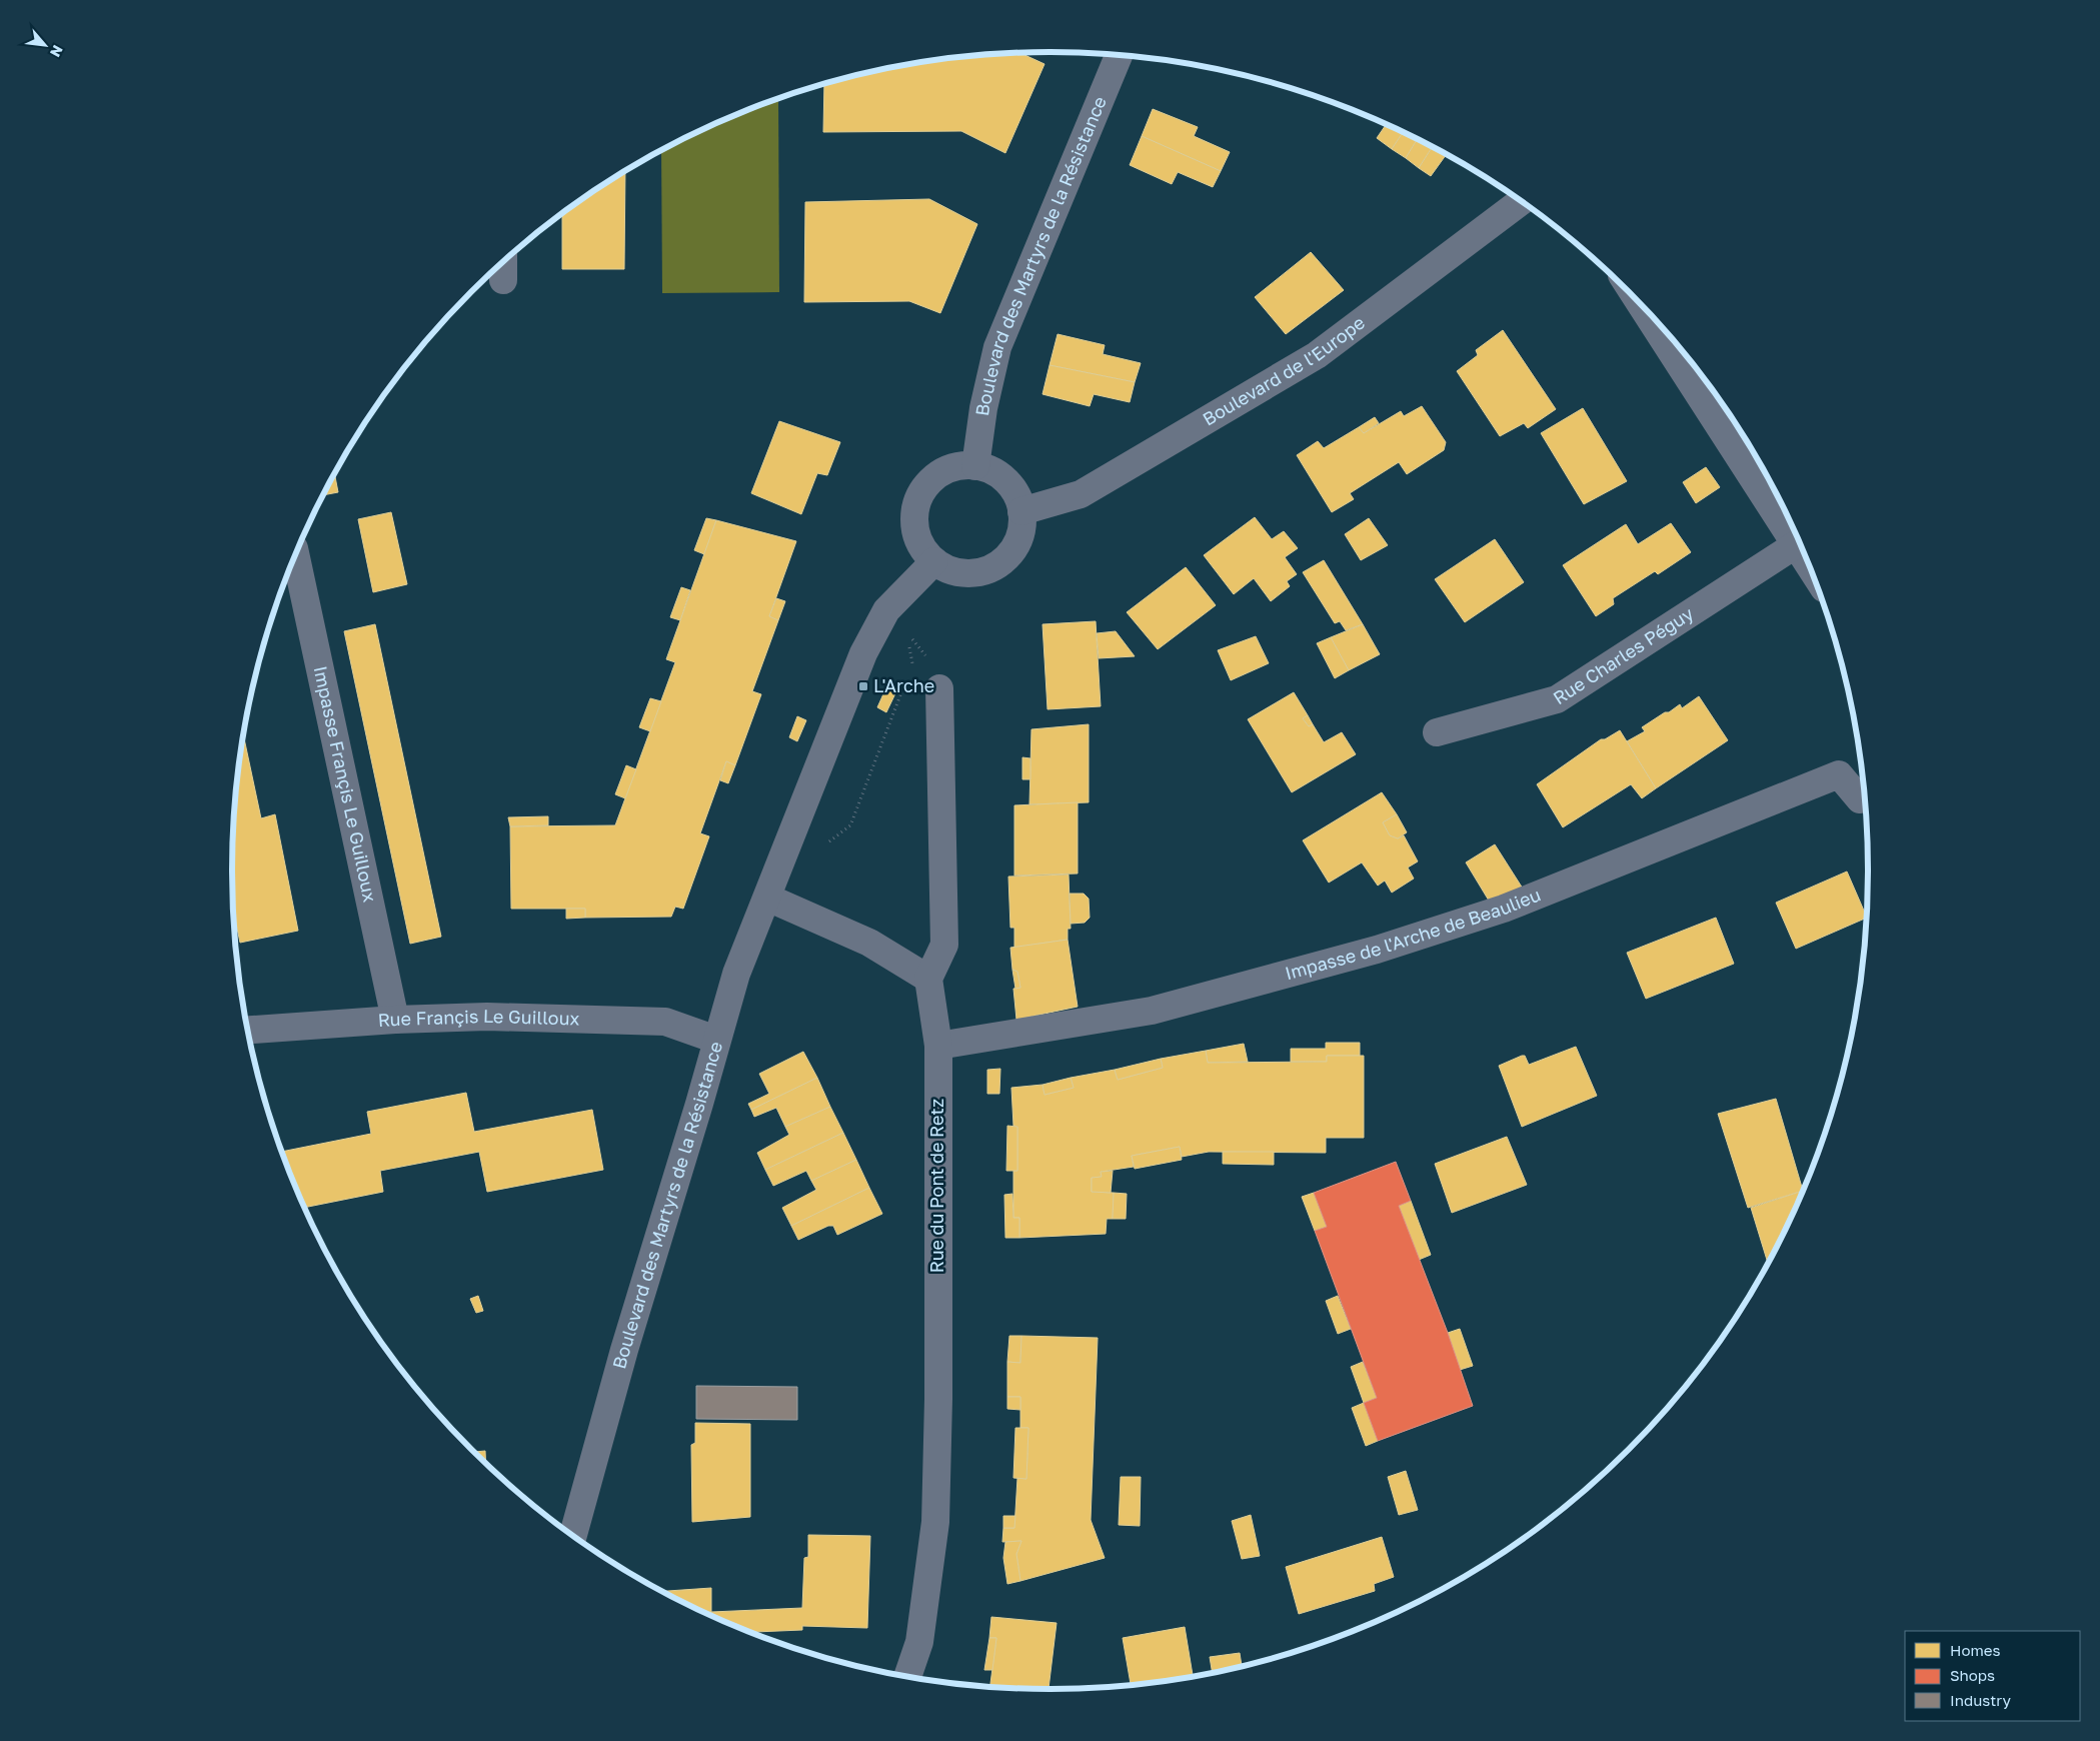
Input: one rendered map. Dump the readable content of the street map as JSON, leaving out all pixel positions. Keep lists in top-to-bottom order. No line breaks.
{"streets":{"street":["Boulevard des Martyrs de la Résistance","Boulevard de l'Europe","Rue Charles Péguy","Impasse Françis Le Guilloux","Impasse de l'Arche de Beaulieu","Rue Françis Le Guilloux","Rue du Pont de Retz"]},"crossings":[["Boulevard des Martyrs de la Résistance","Boulevard de l'Europe"],["Boulevard des Martyrs de la Résistance","Rue Françis Le Guilloux"],["Impasse Françis Le Guilloux","Rue Françis Le Guilloux"],["Impasse de l'Arche de Beaulieu","Rue du Pont de Retz"]],"places":{"transit":["L'Arche"]},"legend":["Homes","Shops","Industry"],"north":"bottom right"}
